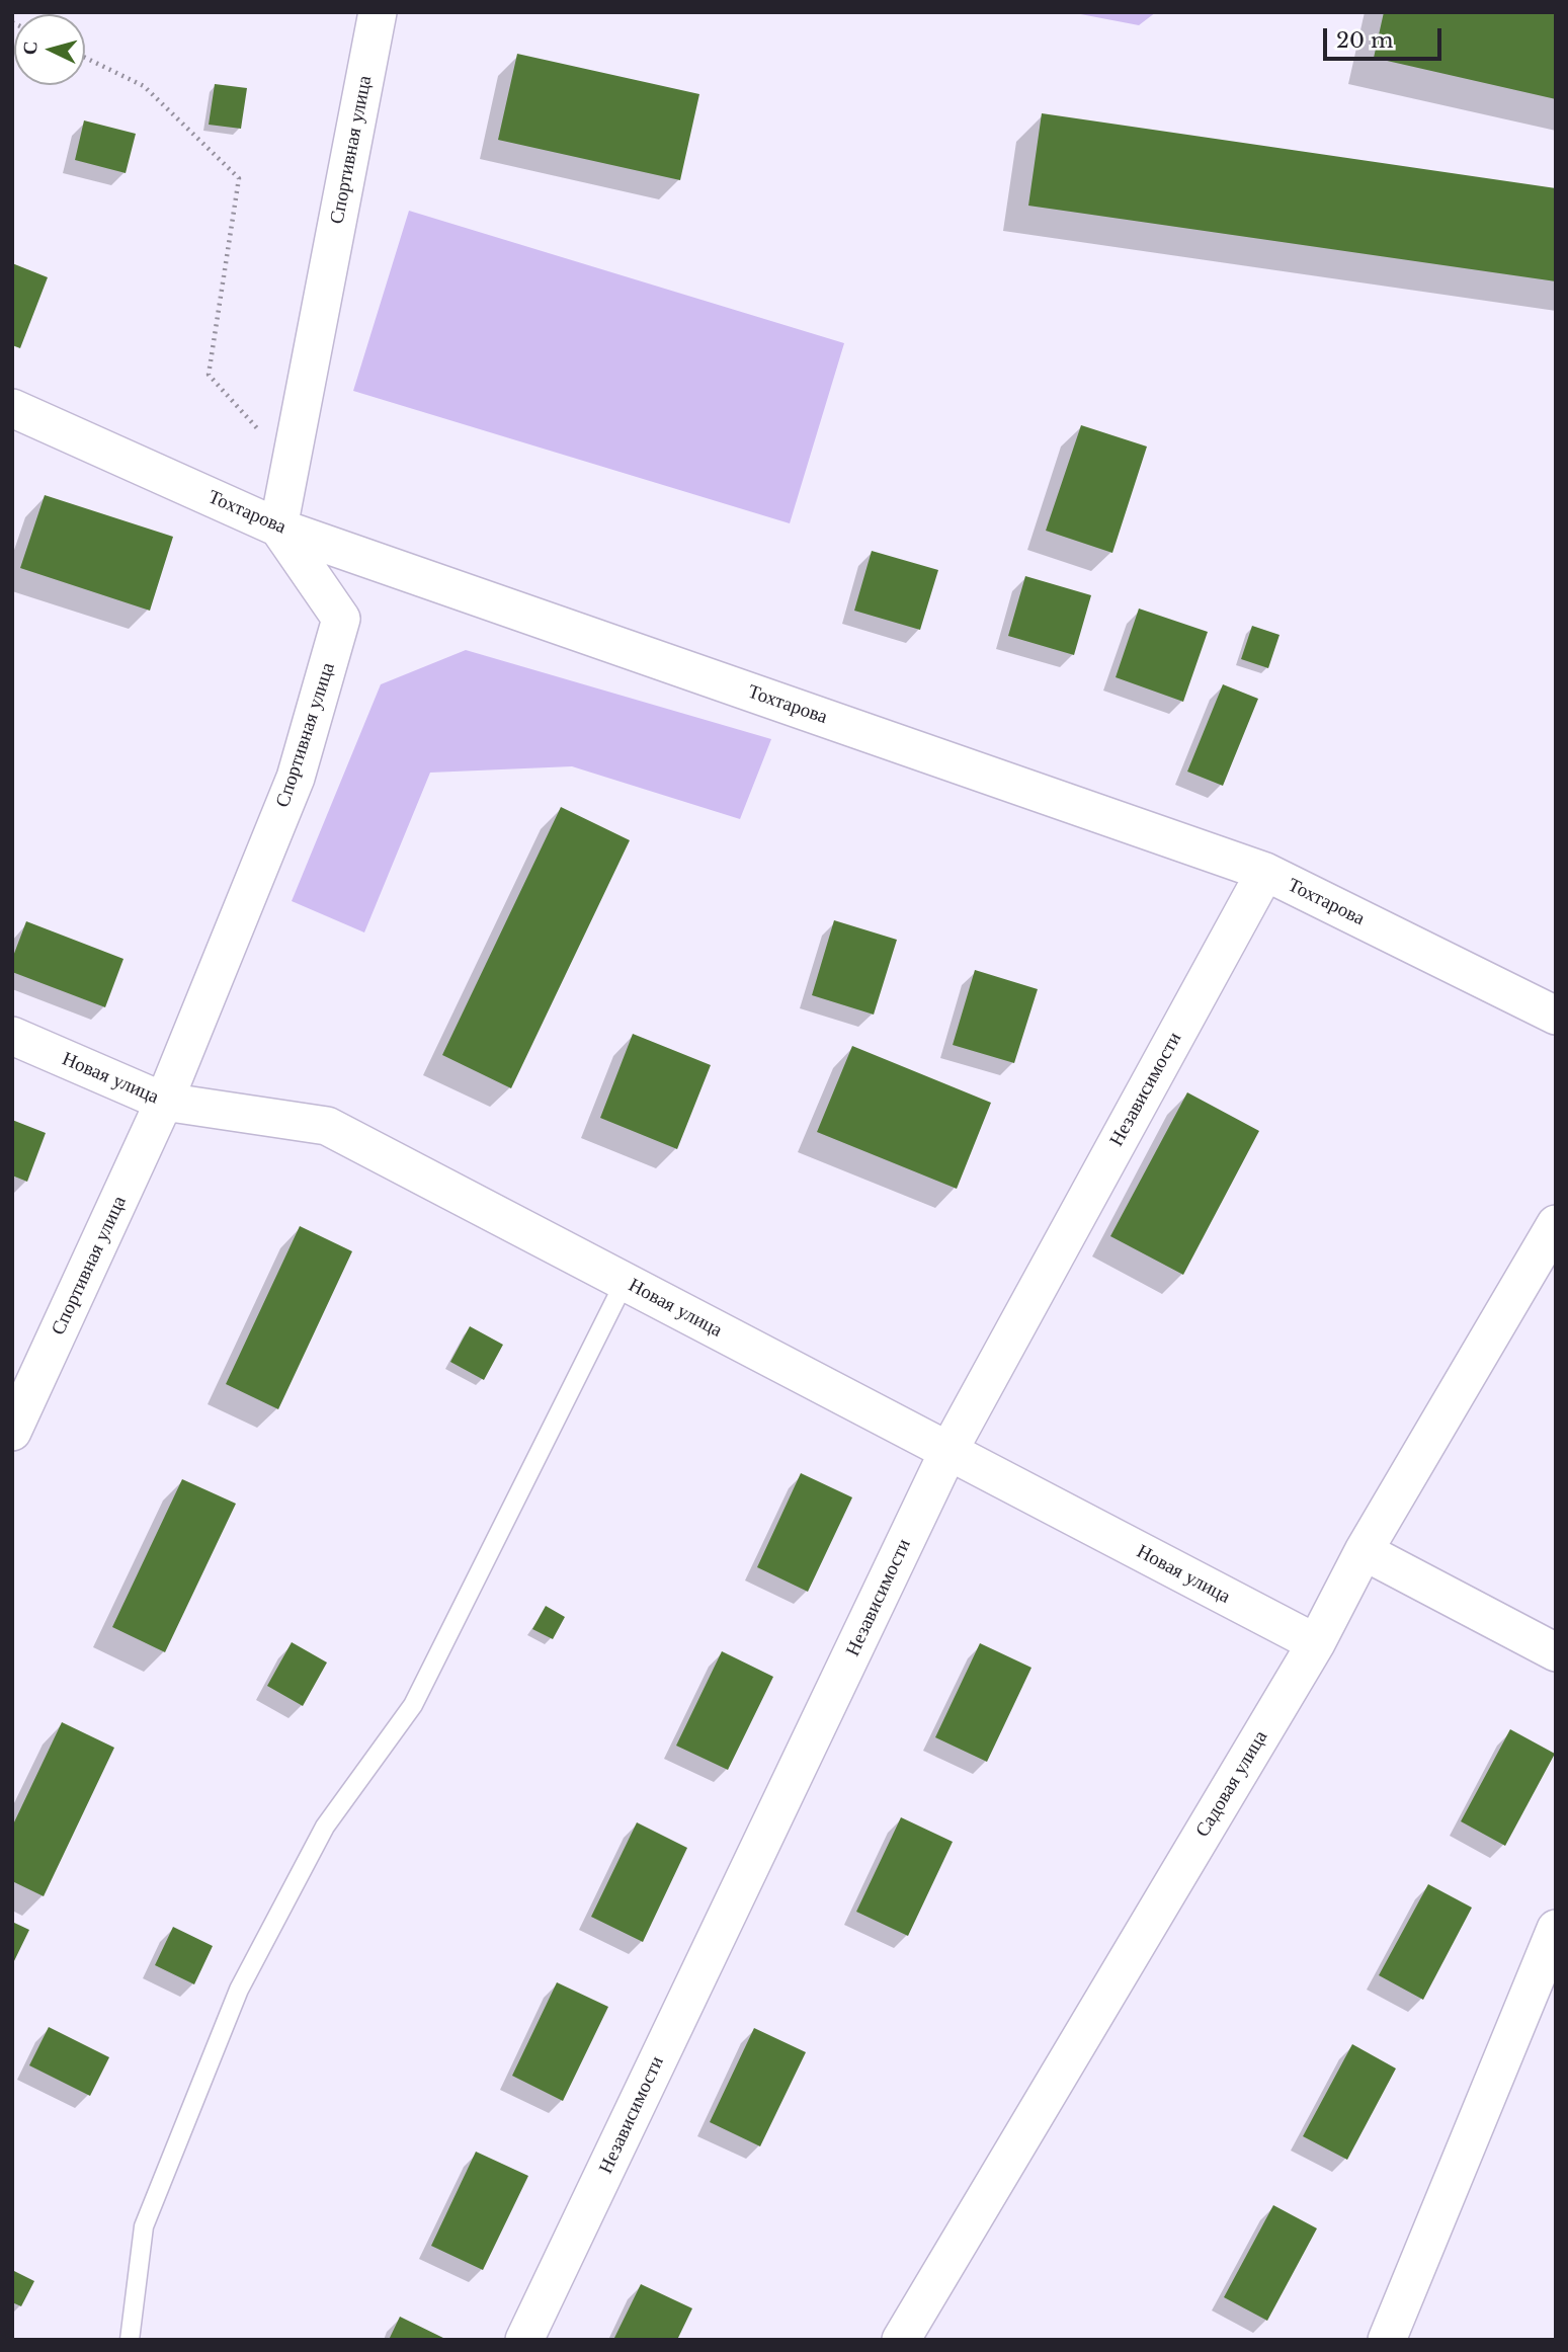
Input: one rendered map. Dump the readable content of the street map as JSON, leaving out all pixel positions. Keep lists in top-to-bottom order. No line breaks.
{"streets":{"street":["Спортивная улица","Тохтарова","Новая улица","Независимости","Садовая улица"]},"crossings":[["Спортивная улица","Тохтарова"],["Спортивная улица","Новая улица"],["Тохтарова","Независимости"],["Новая улица","Независимости"],["Новая улица","Садовая улица"]],"scale_bar":"20 m","north":"left"}
